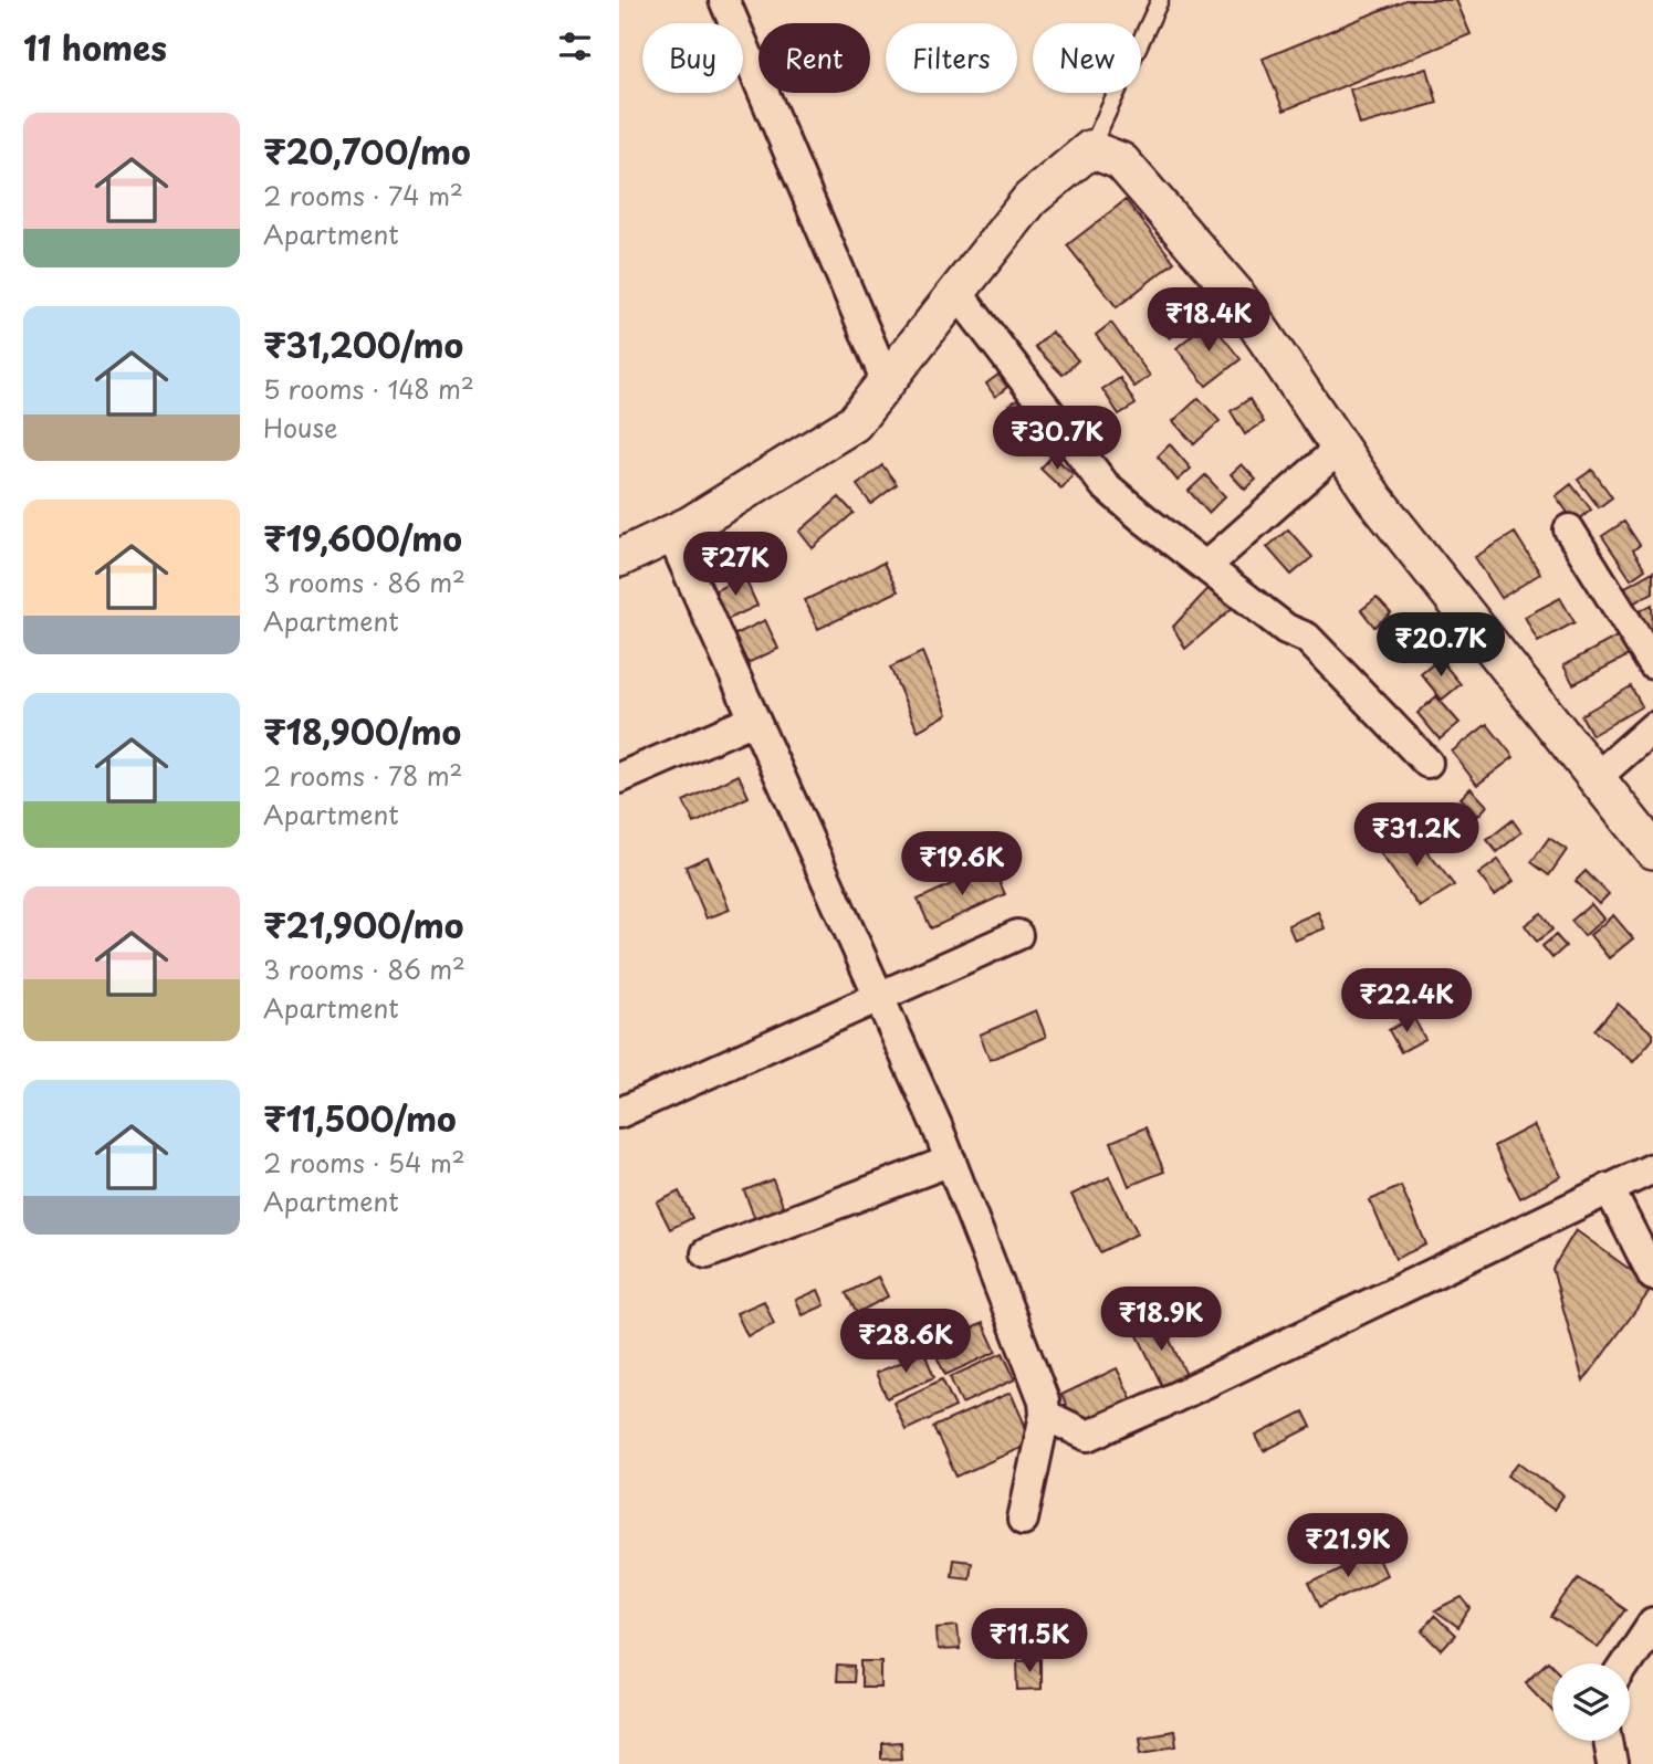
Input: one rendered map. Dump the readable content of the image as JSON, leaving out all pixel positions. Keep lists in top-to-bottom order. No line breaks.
{"page":{"heading":"11 homes","chip":["Buy","Rent","Filters","New"],"list":[{"name":"₹20,700/mo","note":"2 rooms · 74 m² · Apartment"},{"name":"₹31,200/mo","note":"5 rooms · 148 m² · House"},{"name":"₹19,600/mo","note":"3 rooms · 86 m² · Apartment"},{"name":"₹18,900/mo","note":"2 rooms · 78 m² · Apartment"},{"name":"₹21,900/mo","note":"3 rooms · 86 m² · Apartment"},{"name":"₹11,500/mo","note":"2 rooms · 54 m² · Apartment"}],"price":["₹18.4K","₹30.7K","₹27K","₹20.7K","₹31.2K","₹19.6K","₹22.4K","₹18.9K","₹28.6K","₹21.9K","₹11.5K"]}}
